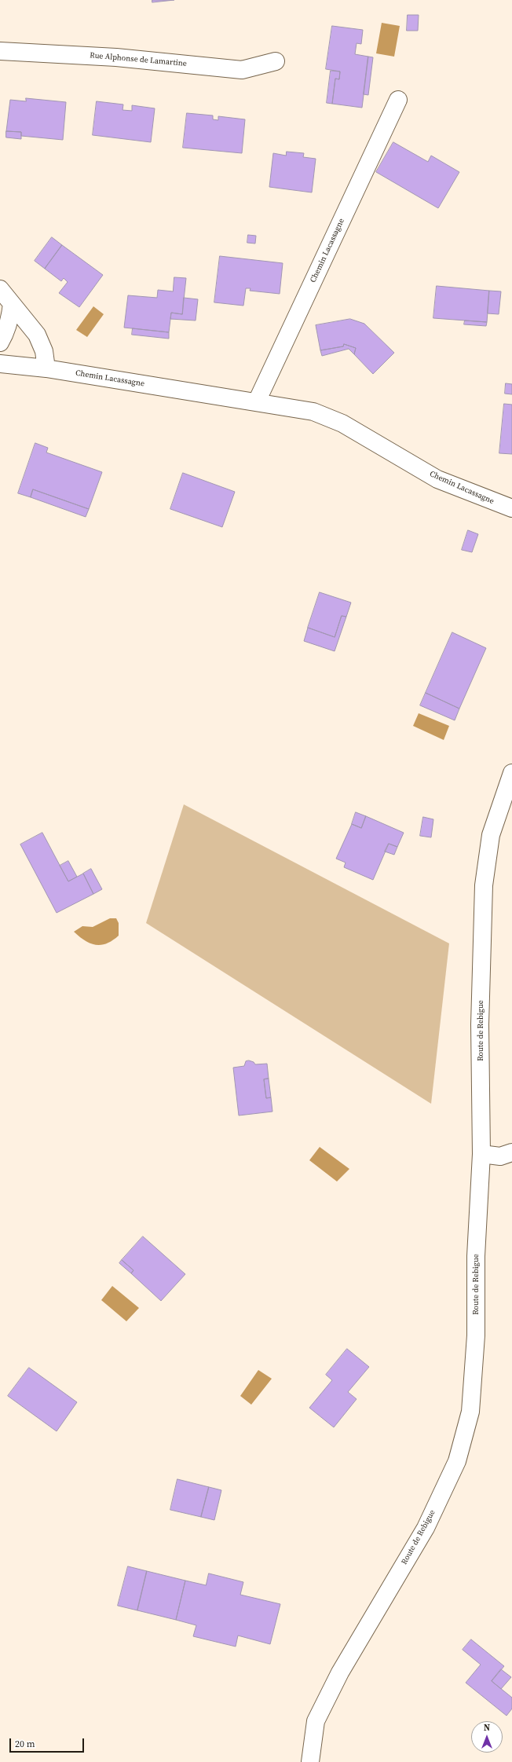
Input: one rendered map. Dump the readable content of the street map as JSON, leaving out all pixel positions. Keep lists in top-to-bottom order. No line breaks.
{"streets":{"street":["Rue Alphonse de Lamartine","Chemin Lacassagne","Route de Rebigue"]},"scale_bar":"20 m","north":"top"}
